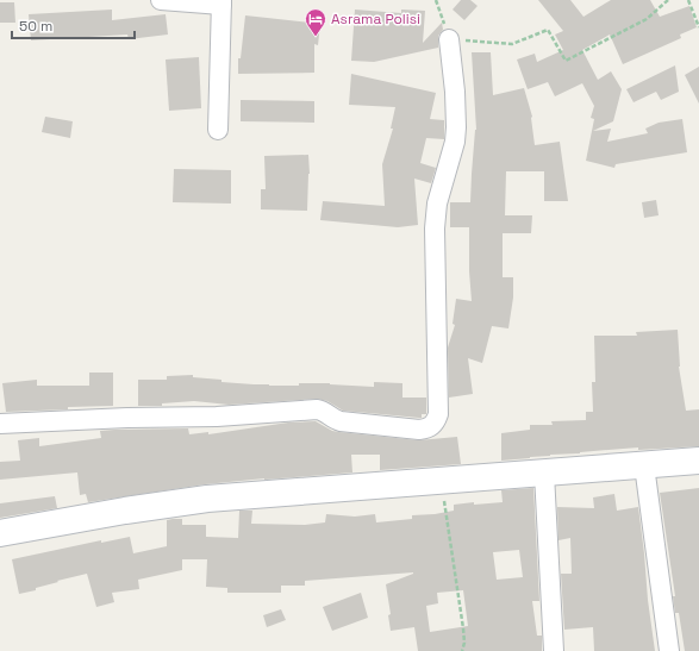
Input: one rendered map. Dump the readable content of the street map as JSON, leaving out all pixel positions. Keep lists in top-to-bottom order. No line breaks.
{"places":{"hotel":["Asrama Polisi"]},"scale_bar":"50 m"}
